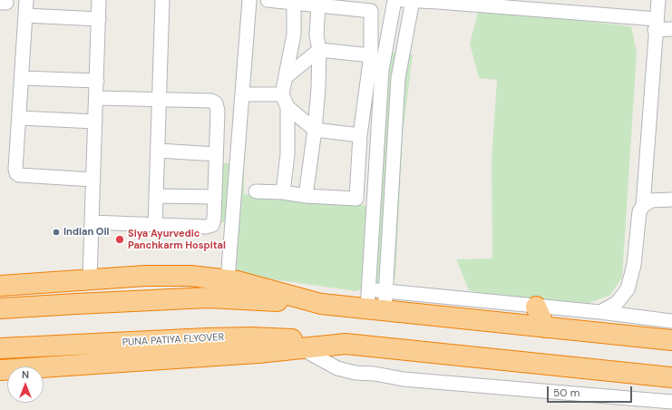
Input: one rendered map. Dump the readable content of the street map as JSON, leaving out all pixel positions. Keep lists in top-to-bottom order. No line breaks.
{"streets":{"highway":["PUNA PATIYA FLYOVER"]},"places":["Indian Oil","Siya Ayurvedic Panchkarm Hospital"],"scale_bar":"50 m","north":"top"}
